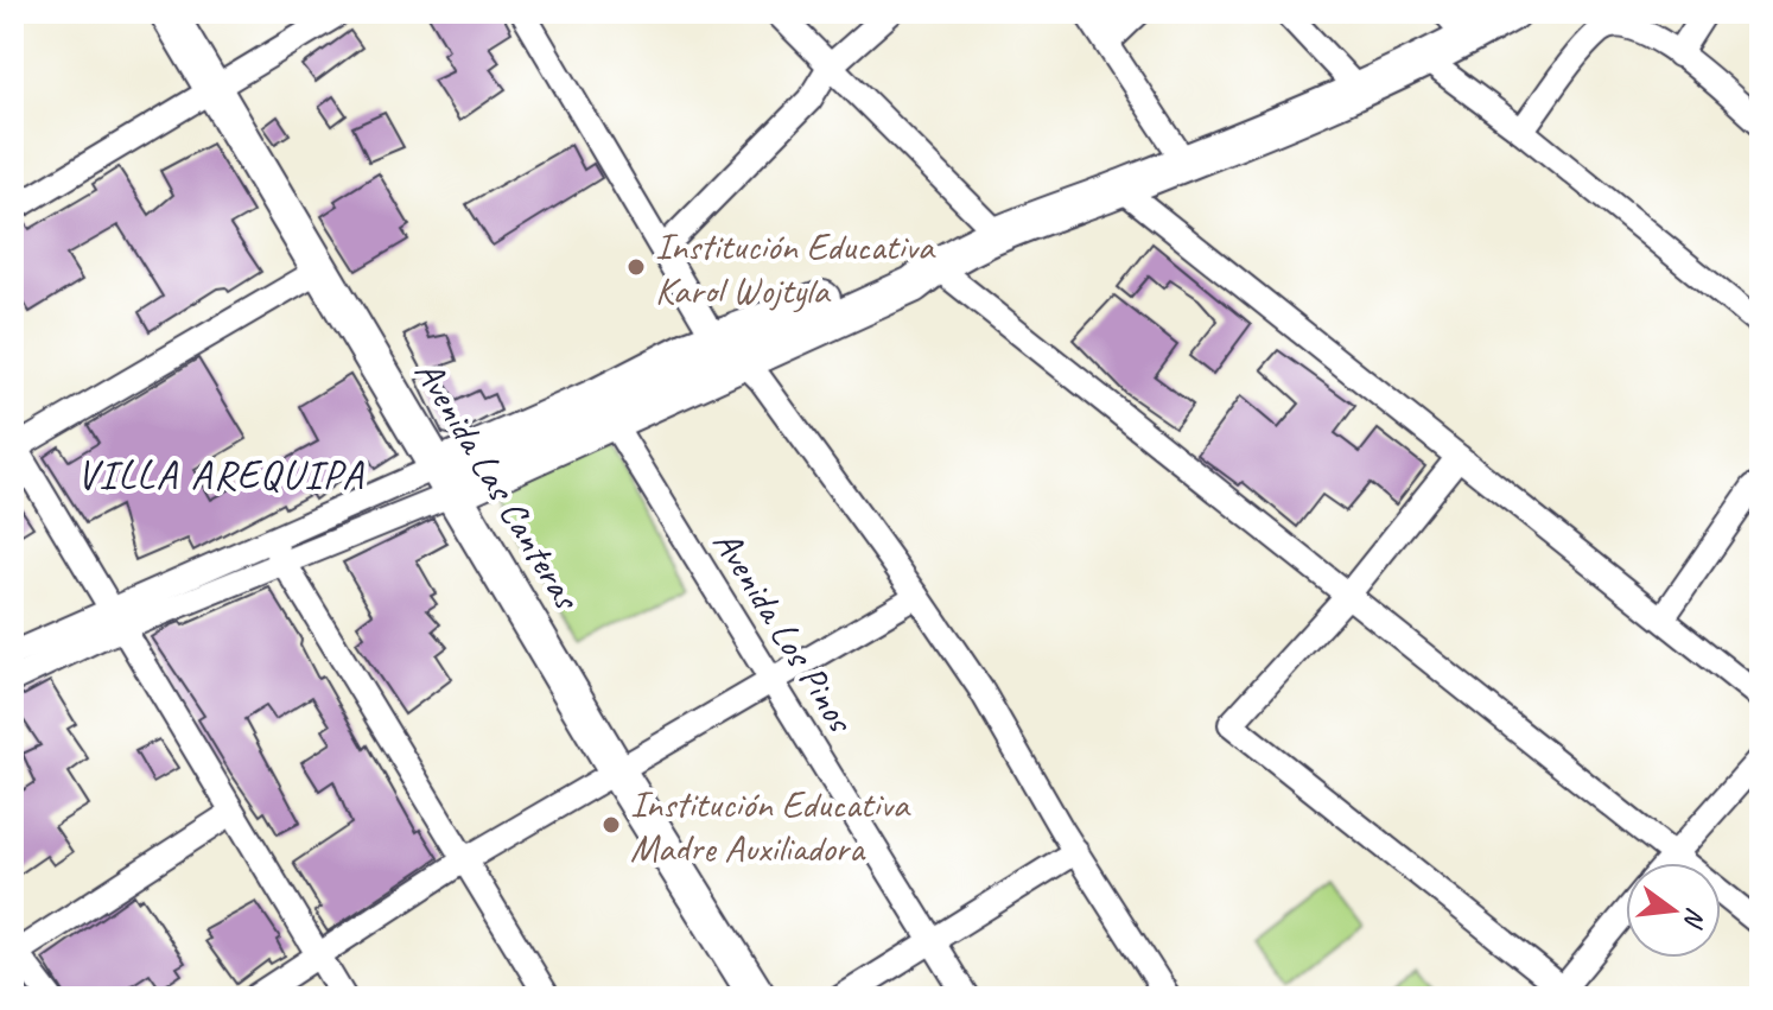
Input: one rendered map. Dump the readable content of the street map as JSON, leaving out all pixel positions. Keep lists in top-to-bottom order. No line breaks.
{"streets":{"street":["Avenida Las Canteras","Avenida Los Pinos"]},"districts":["VILLA AREQUIPA"],"places":["Institución Educativa Karol Wojtyla","Institución Educativa Madre Auxiliadora"],"north":"right"}
